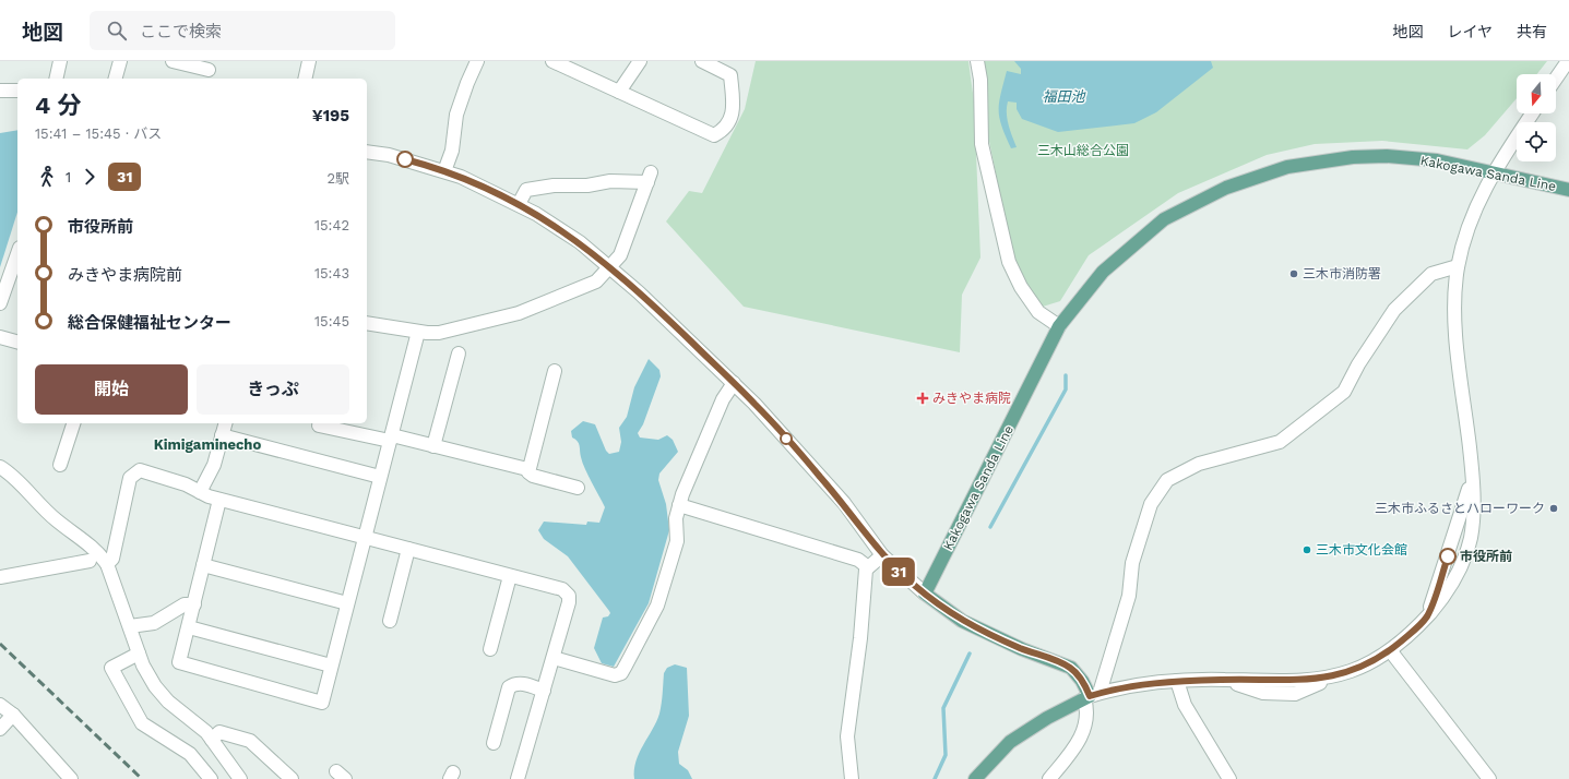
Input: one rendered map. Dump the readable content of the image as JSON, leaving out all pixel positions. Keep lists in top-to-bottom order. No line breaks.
{"streets":{"main road":["Kakogawa Sanda Line"]},"districts":["Kimigaminecho"],"water":["福田池"],"parks":["三木山総合公園"],"places":{"other":["三木市消防署","三木市ふるさとハローワーク","三木市文化会館","市役所前"],"health":["みきやま病院"]},"lines":["bus line 31"],"north":"bottom","page":{"header":"地図","search":"ここで検索","nav":["地図","レイヤ","共有"],"on_map":"31","heading":["4 分","15:41 – 15:45 · バス","¥195"],"legs":["1","31","2駅"],"list":[{"name":"市役所前","value":"15:42"},{"name":"みきやま病院前","value":"15:43"},{"name":"総合保健福祉センター","value":"15:45"}],"buttons":["開始","きっぷ"]}}
